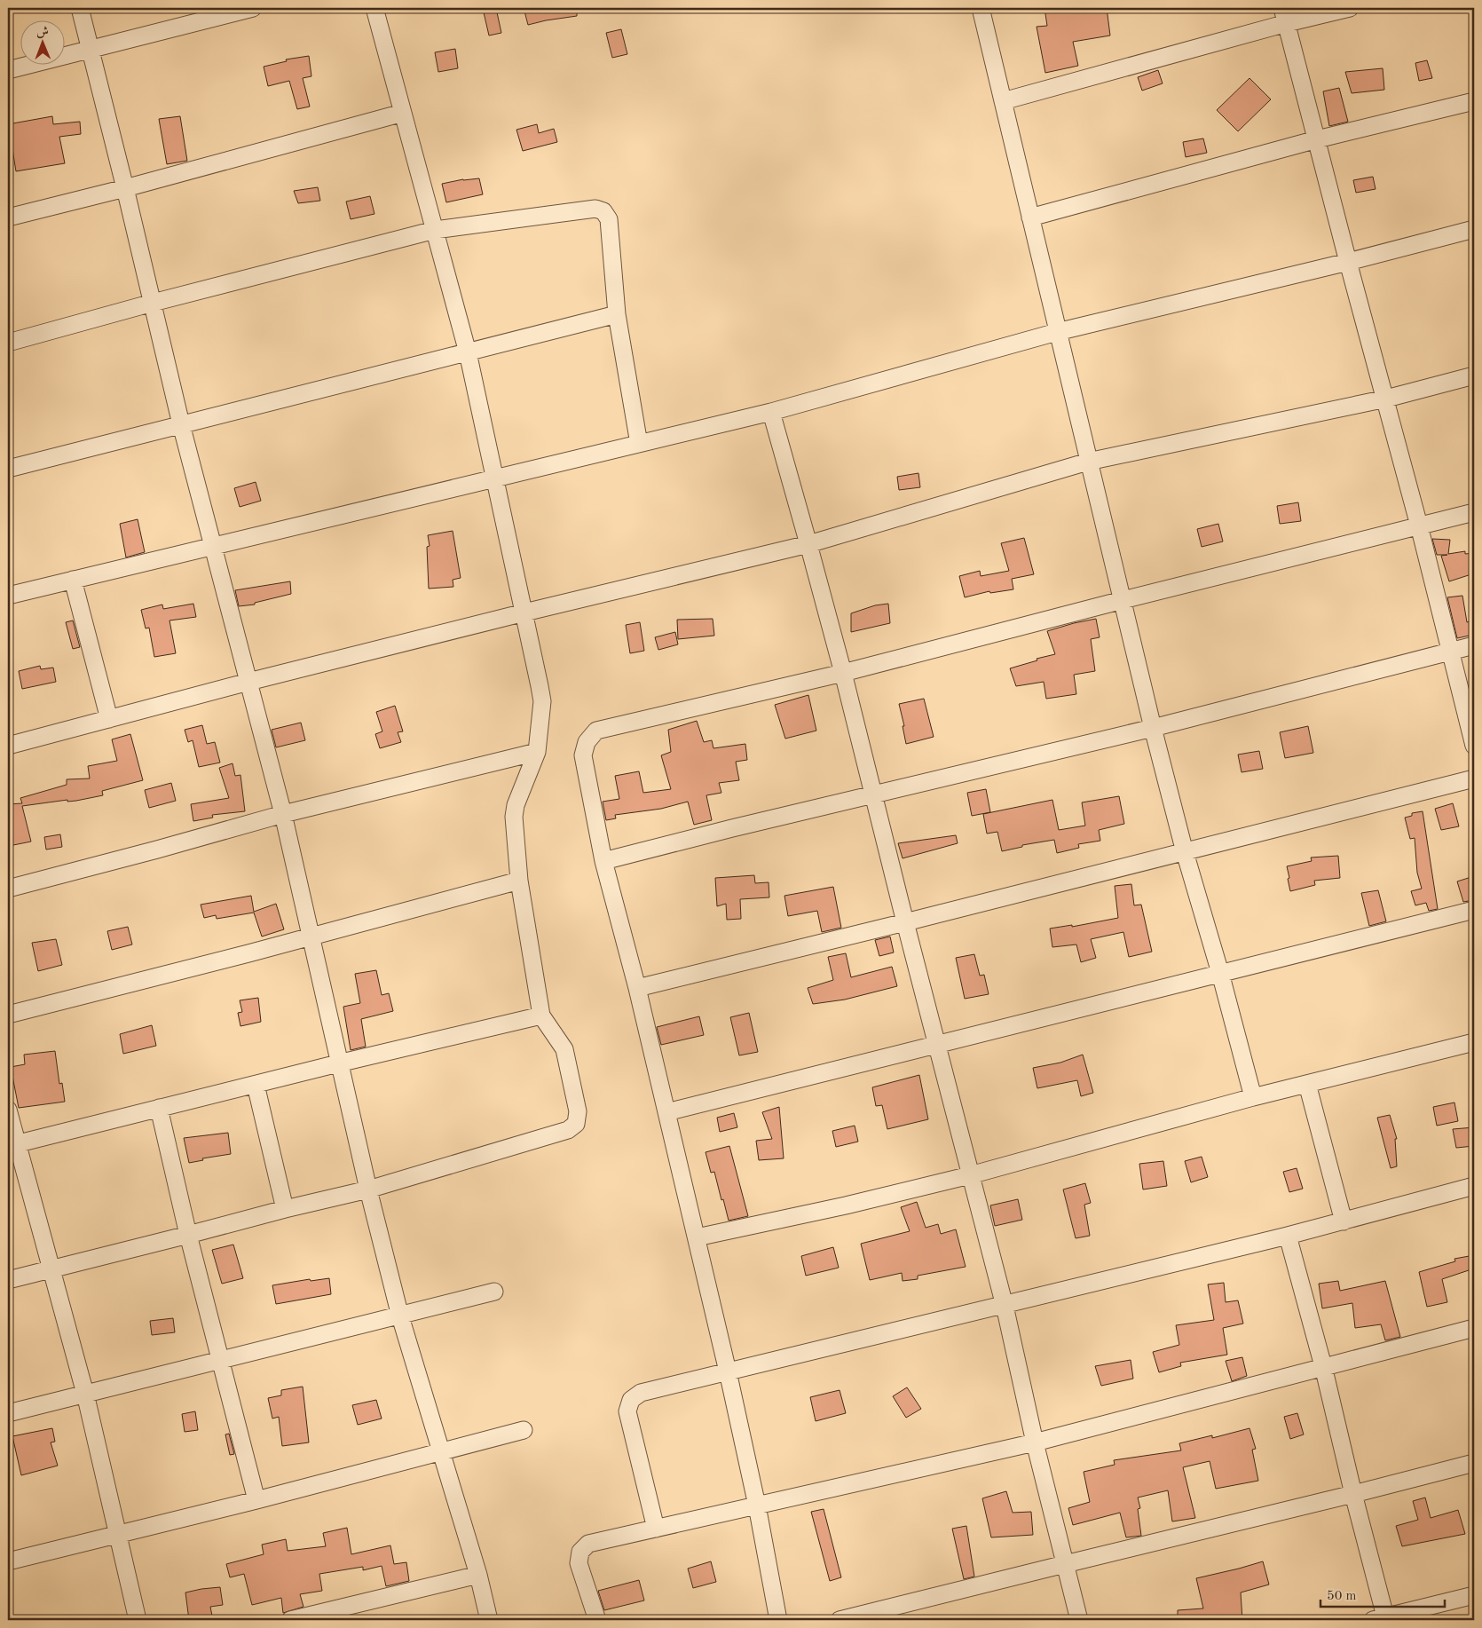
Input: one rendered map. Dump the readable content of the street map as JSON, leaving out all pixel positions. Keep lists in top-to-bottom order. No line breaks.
{"scale_bar":"50 m","north":"top"}
